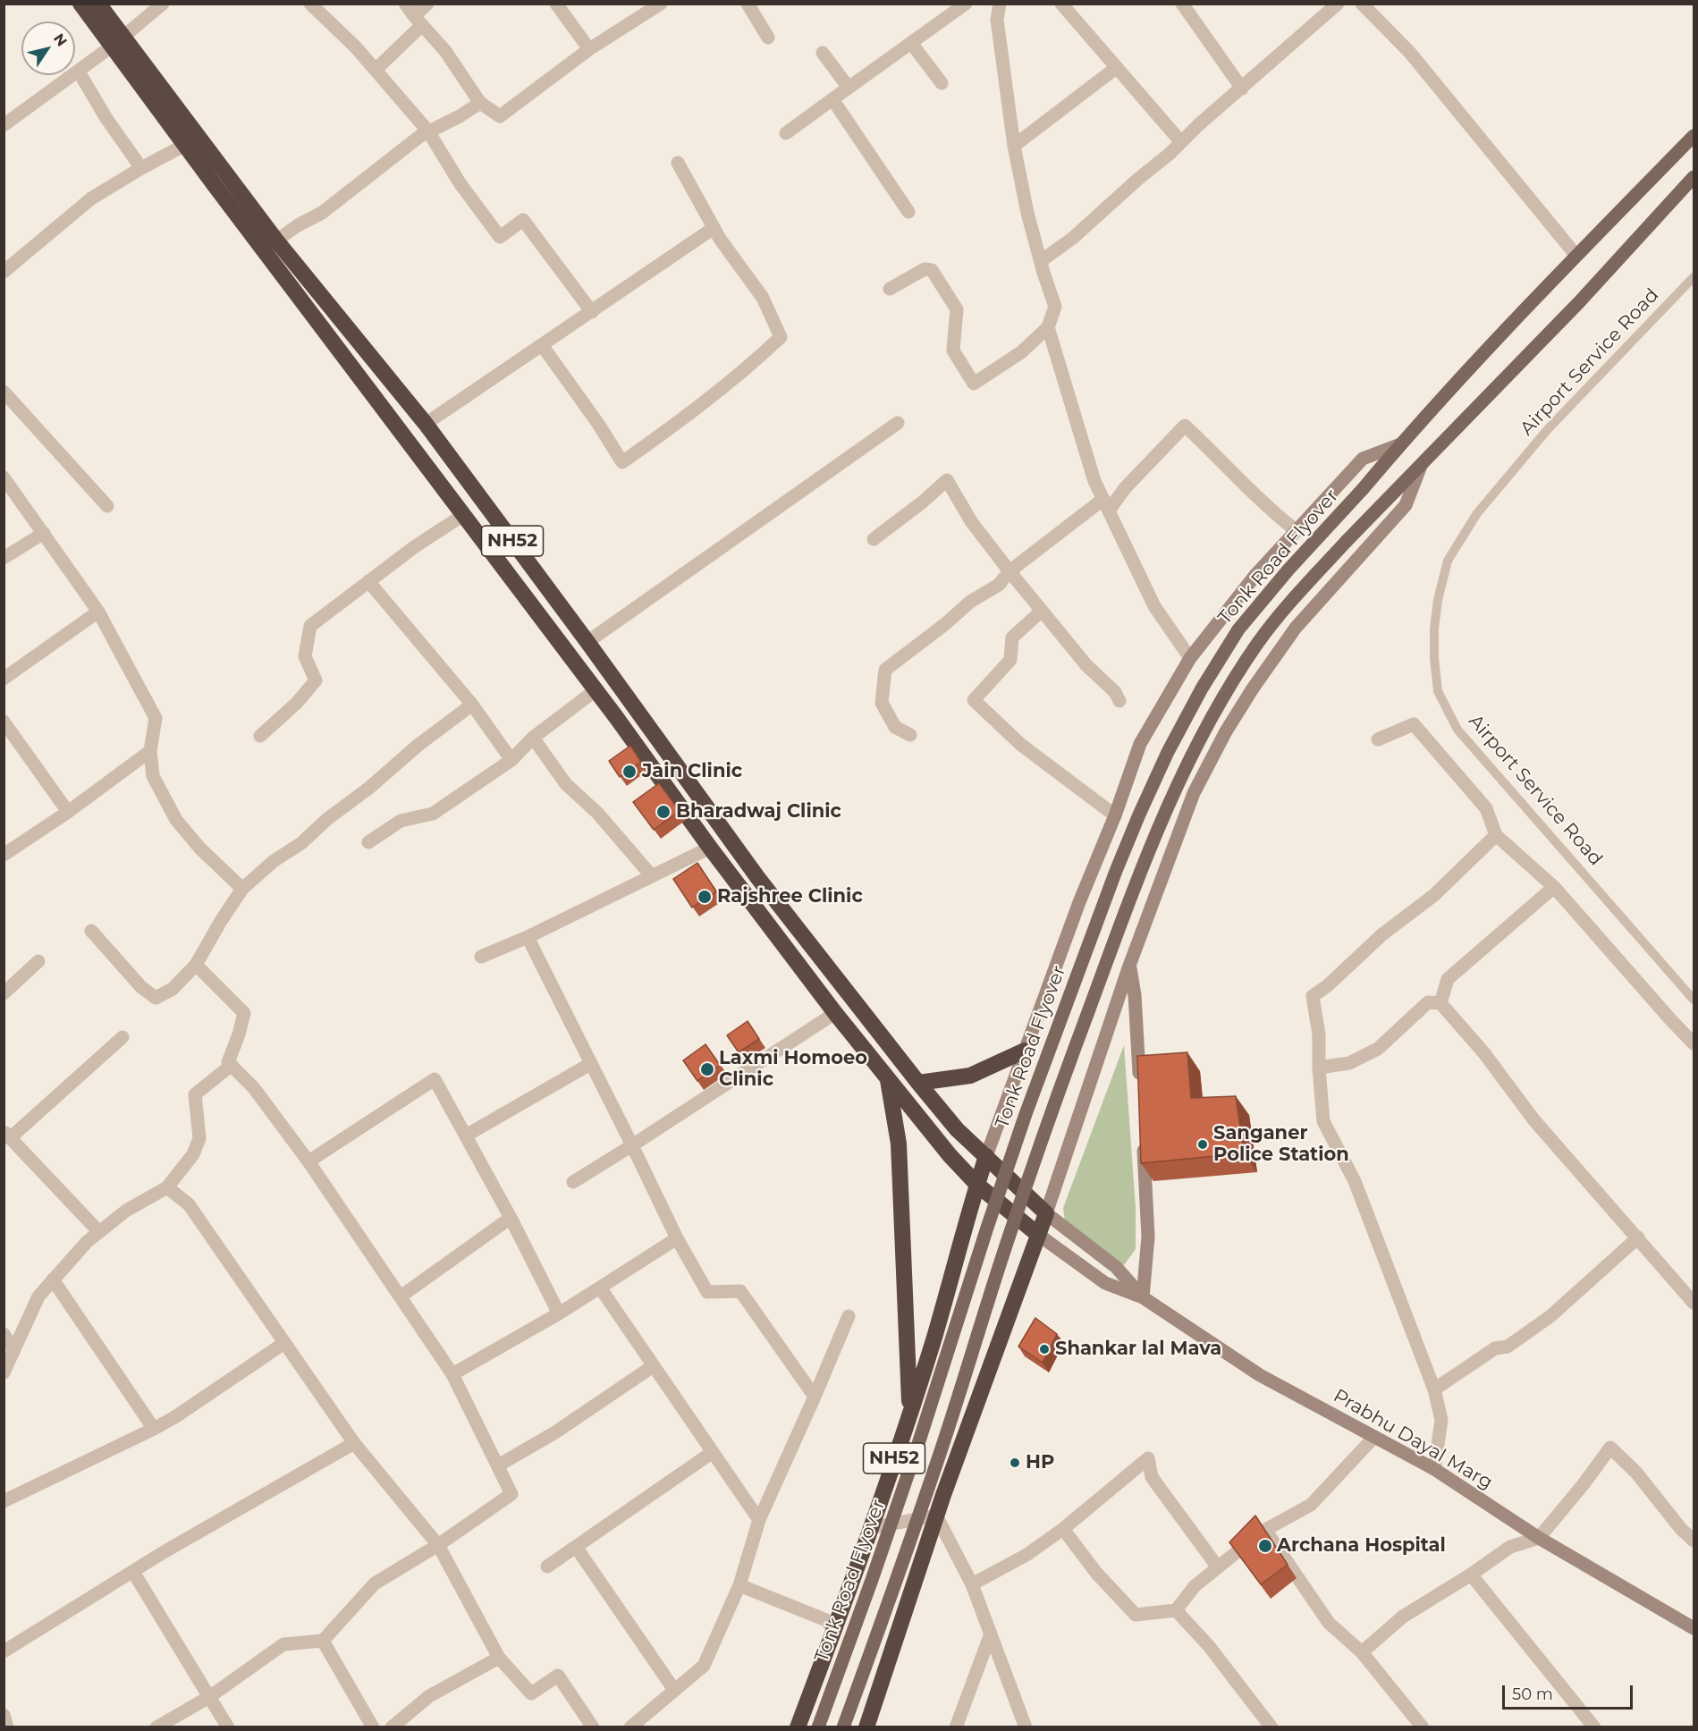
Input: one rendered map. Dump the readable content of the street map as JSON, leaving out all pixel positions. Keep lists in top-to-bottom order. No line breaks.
{"streets":{"highway":["NH52"],"main road":["Tonk Road Flyover"],"street":["Prabhu Dayal Marg"],"lane":["Airport Service Road"]},"places":["Jain Clinic","Bharadwaj Clinic","Rajshree Clinic","Laxmi Homoeo Clinic","Sanganer Police Station","Shankar lal Mava","HP","Archana Hospital"],"scale_bar":"50 m","north":"top right"}
